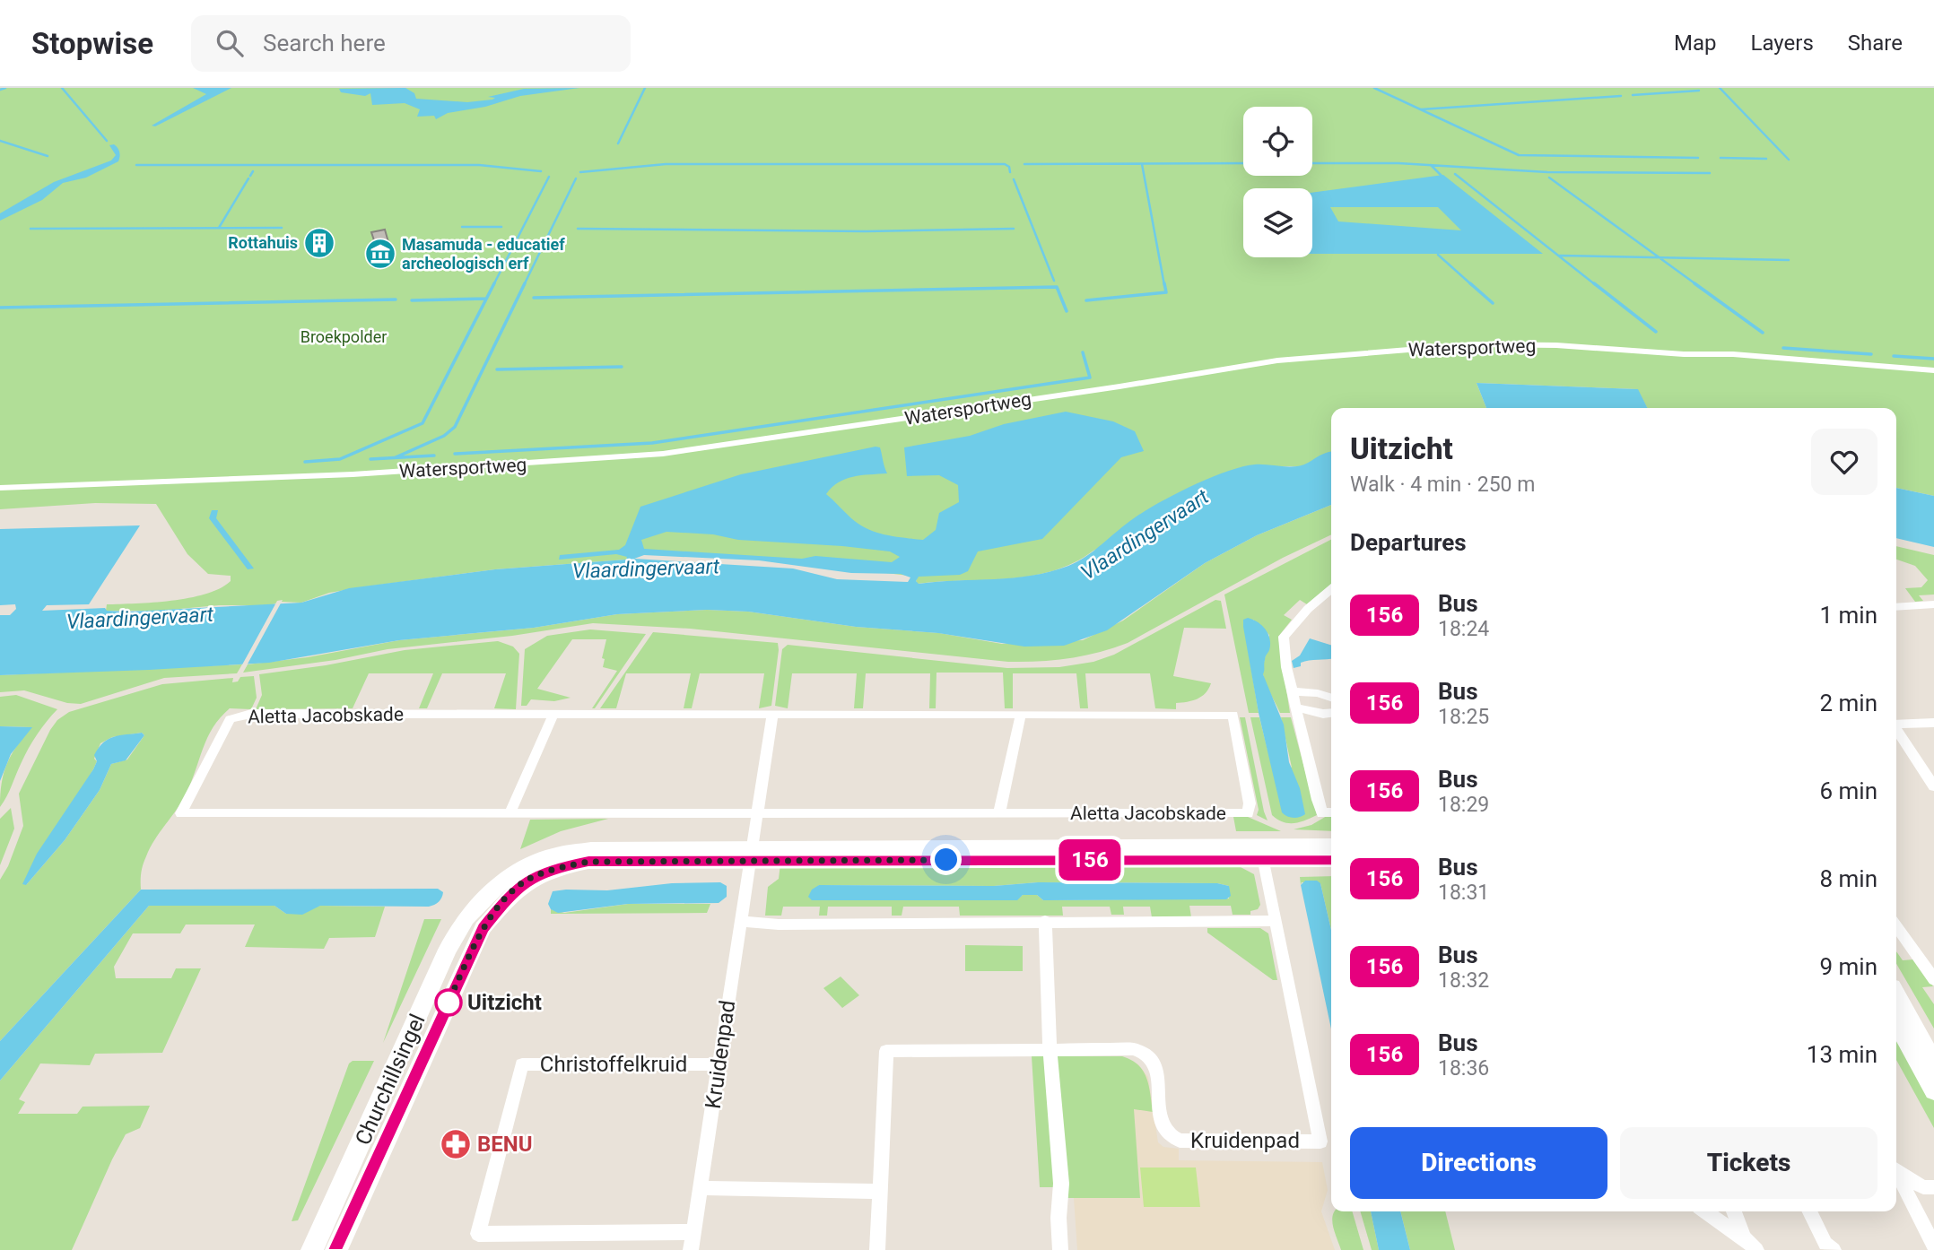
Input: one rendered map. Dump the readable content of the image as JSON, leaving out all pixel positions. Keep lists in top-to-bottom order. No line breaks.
{"streets":{"street":["Watersportweg","Aletta Jacobskade","Kruidenpad","Christoffelkruid","Churchillsingel"]},"crossings":[["Kruidenpad","Christoffelkruid"]],"water":["Vlaardingervaart"],"parks":["Broekpolder"],"places":{"building":["Rottahuis"],"museum":["Masamuda - educatief archeologisch erf"],"other":["Uitzicht"],"pharmacy":["BENU"]},"lines":["bus line 156"],"page":{"header":"Stopwise","search":"Search here","nav":["Map","Layers","Share"],"on_map":"156","heading":[["Uitzicht","Walk · 4 min · 250 m"],"Departures"],"list":[{"mark":"156","name":"Bus","note":"18:24","value":"1 min"},{"mark":"156","name":"Bus","note":"18:25","value":"2 min"},{"mark":"156","name":"Bus","note":"18:29","value":"6 min"},{"mark":"156","name":"Bus","note":"18:31","value":"8 min"},{"mark":"156","name":"Bus","note":"18:32","value":"9 min"},{"mark":"156","name":"Bus","note":"18:36","value":"13 min"}],"buttons":["Directions","Tickets"]}}
